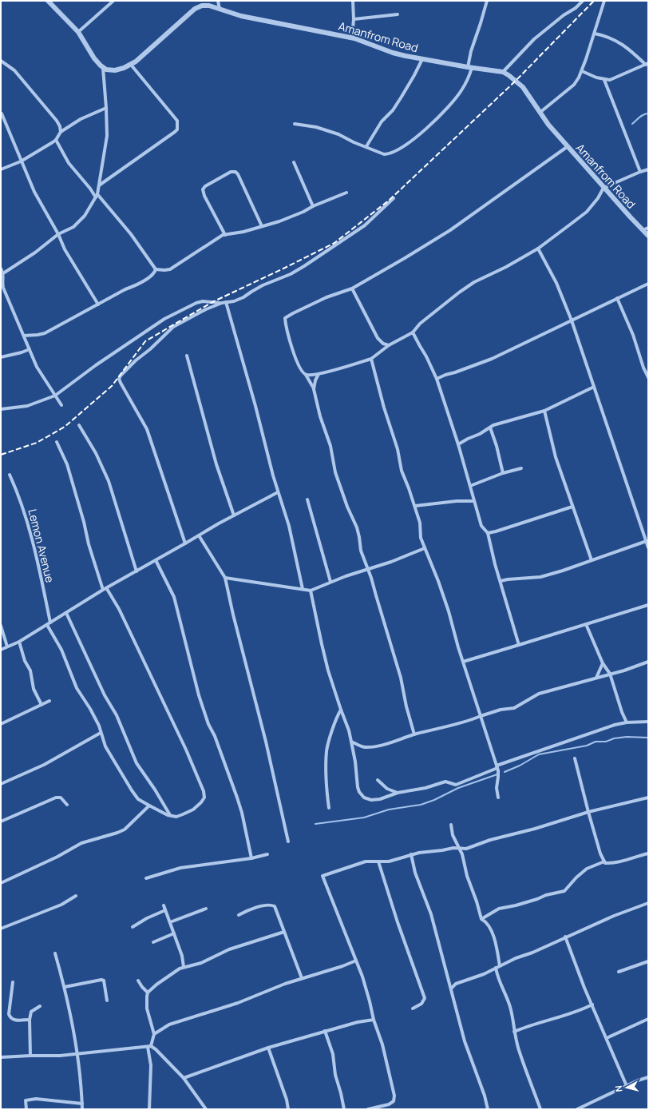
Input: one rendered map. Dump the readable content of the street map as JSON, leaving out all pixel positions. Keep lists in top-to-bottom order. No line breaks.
{"streets":{"street":["Amanfrom Road","Lemon Avenue"]},"north":"left"}
